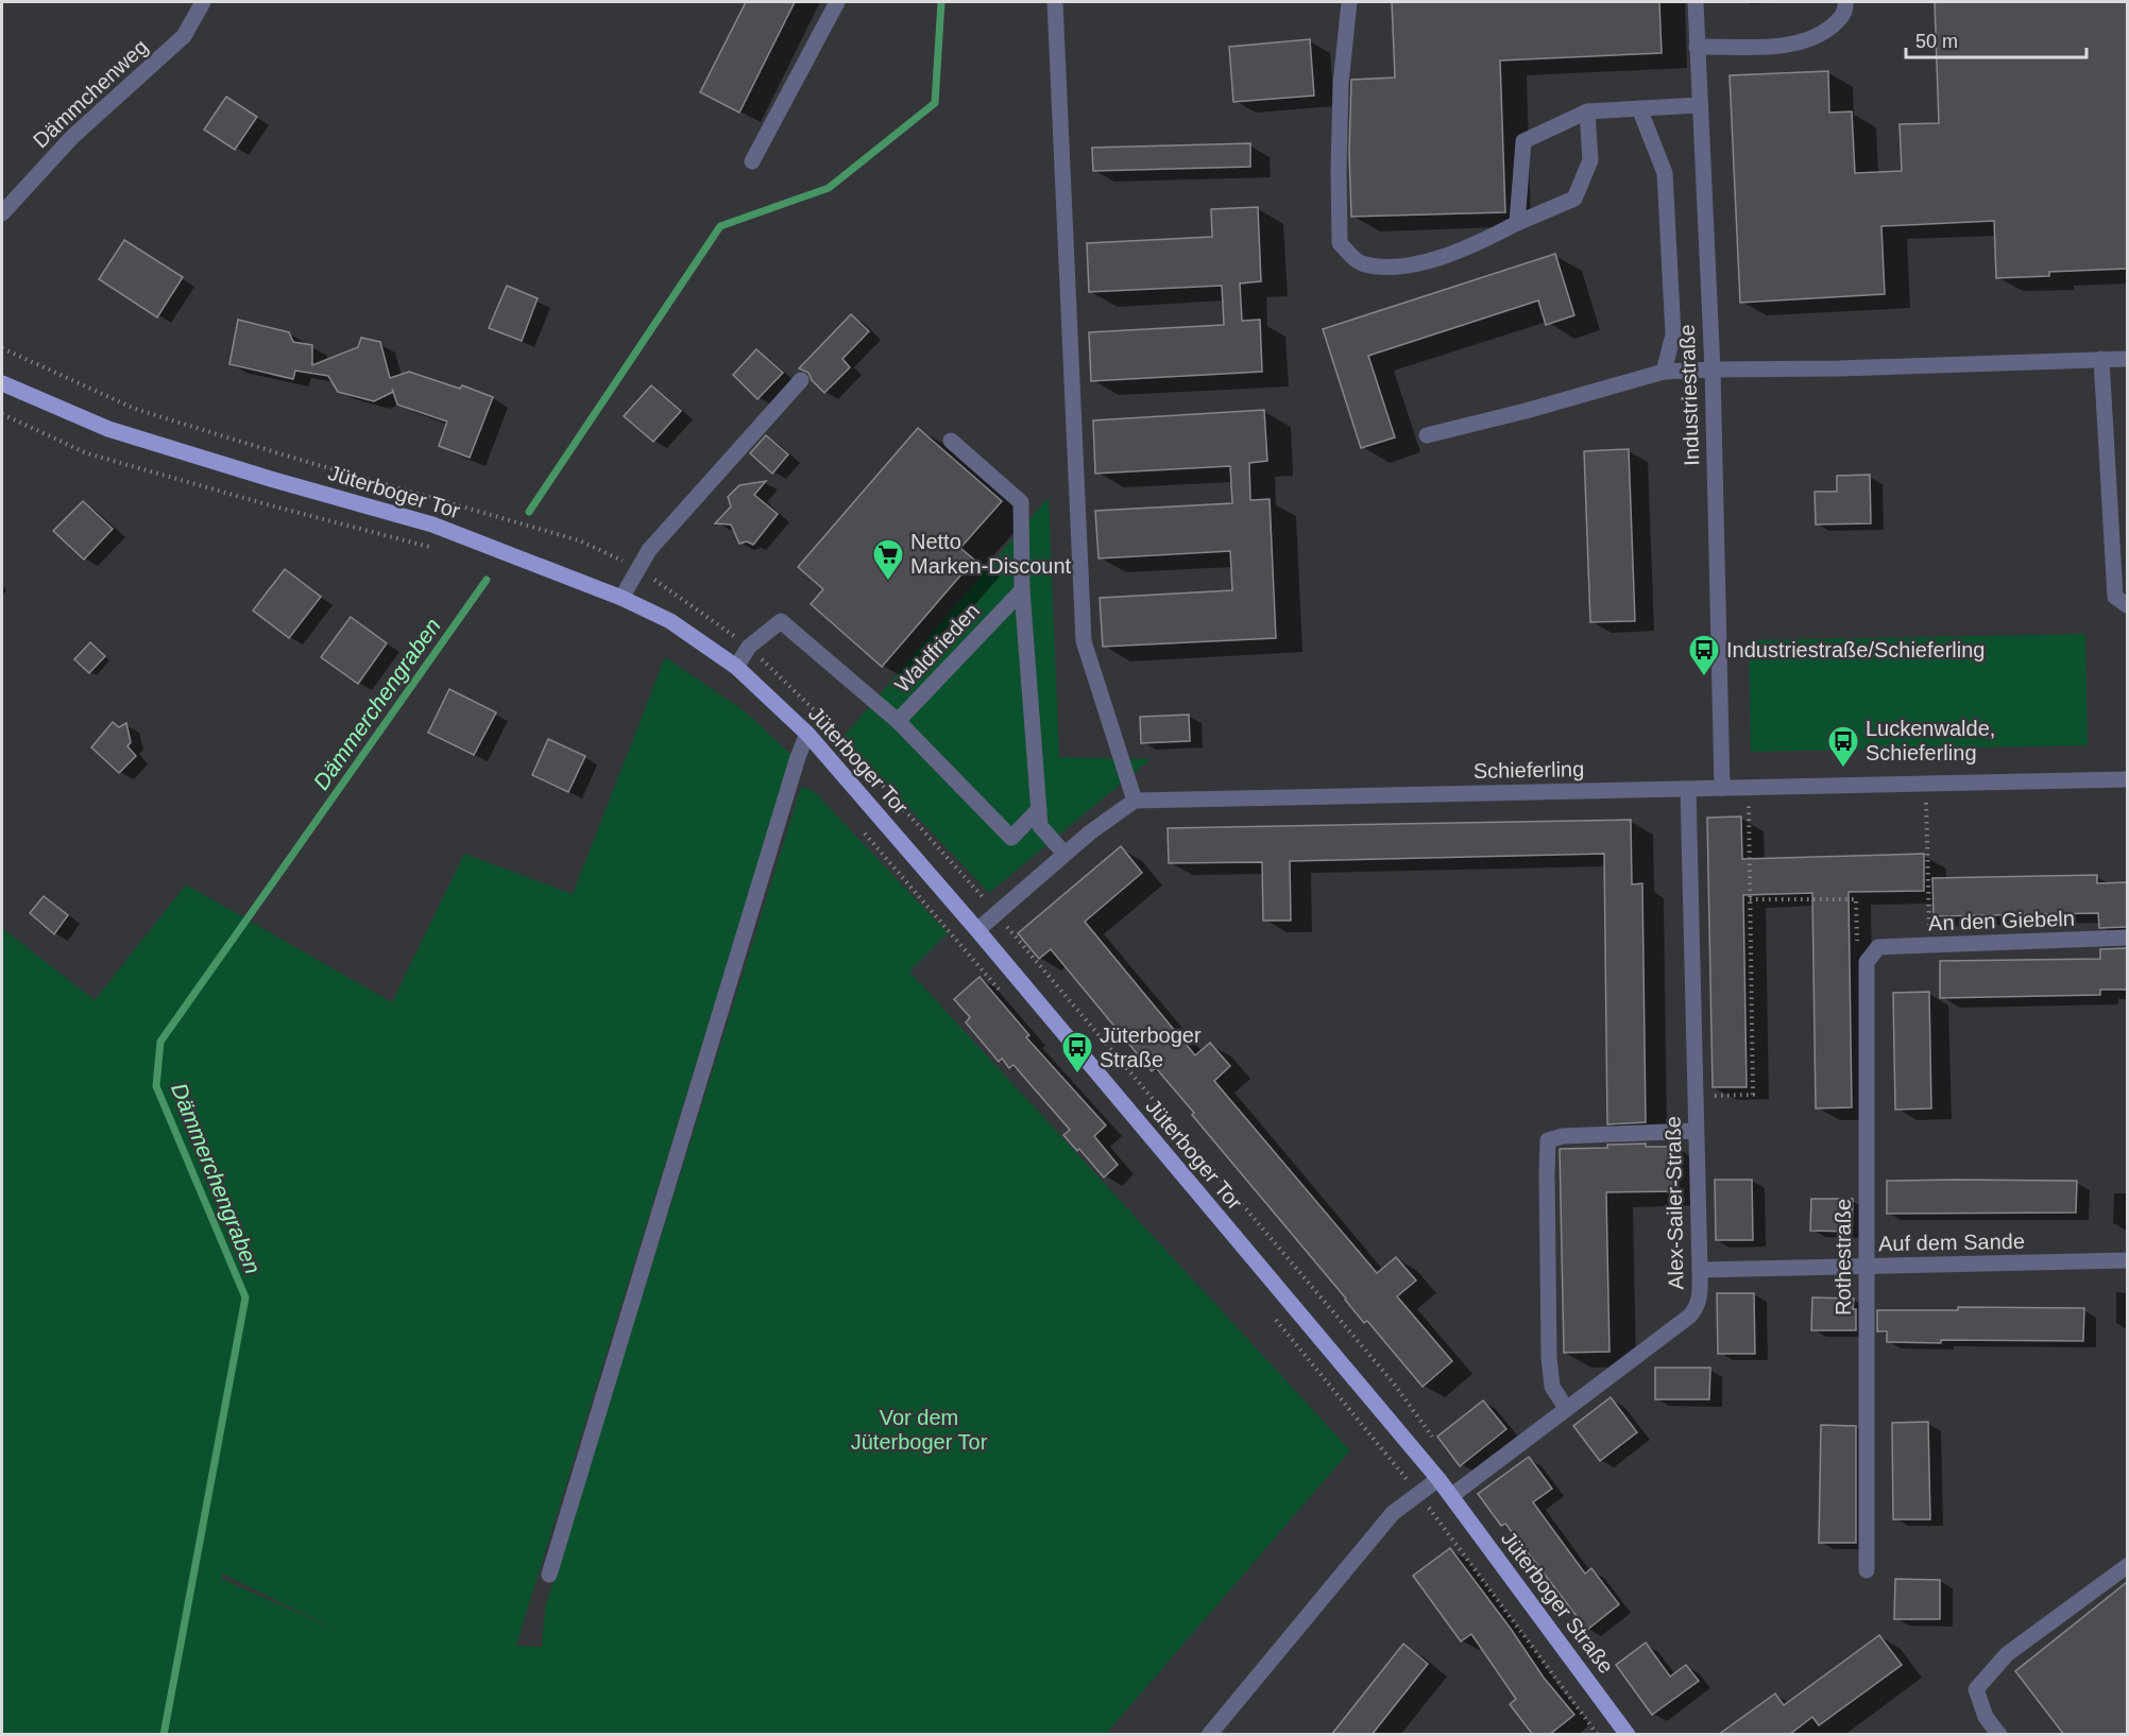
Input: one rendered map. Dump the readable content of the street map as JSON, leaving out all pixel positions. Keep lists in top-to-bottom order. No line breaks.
{"streets":{"main road":["Jüterboger Tor","Jüterboger Straße"],"street":["Dämmchenweg","Industriestraße","Waldfrieden","Schieferling","An den Giebeln","Alex-Sailer-Straße","Auf dem Sande","Rothestraße"]},"crossings":[["Industriestraße","Schieferling"],["Jüterboger Tor","Waldfrieden"],["Jüterboger Tor","Alex-Sailer-Straße"],["Jüterboger Tor","Jüterboger Straße"],["Schieferling","Alex-Sailer-Straße"],["An den Giebeln","Rothestraße"],["Alex-Sailer-Straße","Auf dem Sande"],["Alex-Sailer-Straße","Jüterboger Straße"],["Auf dem Sande","Rothestraße"]],"water":["Dämmerchengraben"],"parks":["Vor dem Jüterboger Tor"],"places":{"supermarket":["Netto Marken-Discount"],"bus stop":["Industriestraße/Schieferling","Luckenwalde, Schieferling","Jüterboger Straße"]},"scale_bar":"50 m"}
